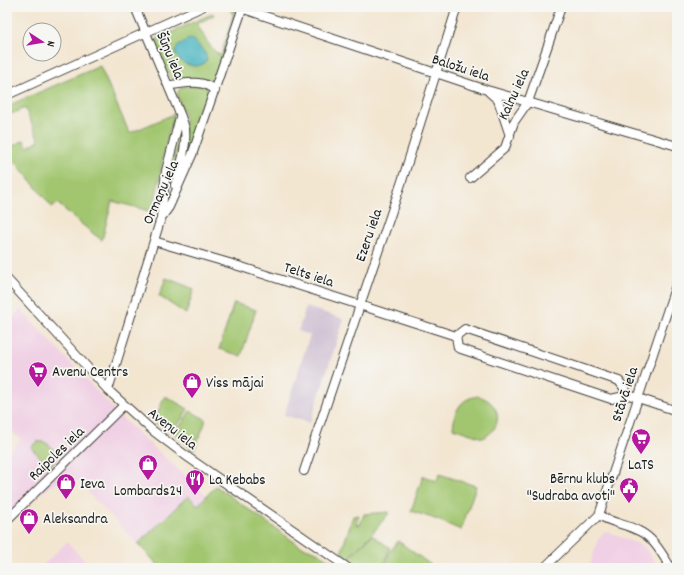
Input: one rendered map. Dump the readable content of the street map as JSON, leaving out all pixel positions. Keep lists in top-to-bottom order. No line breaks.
{"streets":{"street":["Šūņu iela","Baložu iela","Kalnu iela","Ormaņu iela","Ezeru iela","Telts iela","Stāvā iela","Aveņu iela","Raipoles iela"]},"crossings":[["Šūņu iela","Ormaņu iela"],["Baložu iela","Kalnu iela"],["Baložu iela","Ormaņu iela"],["Baložu iela","Ezeru iela"],["Ormaņu iela","Telts iela"],["Ormaņu iela","Aveņu iela"],["Ezeru iela","Telts iela"],["Aveņu iela","Raipoles iela"]],"places":{"supermarket":["Avenu Centrs","LaTS"],"shop":["Viss mājai","Lombards24","Ieva","Aleksandra"],"restaurant":["La Kebabs"],"public building":["Bērnu klubs \"Sudraba avoti\""]},"north":"right"}
